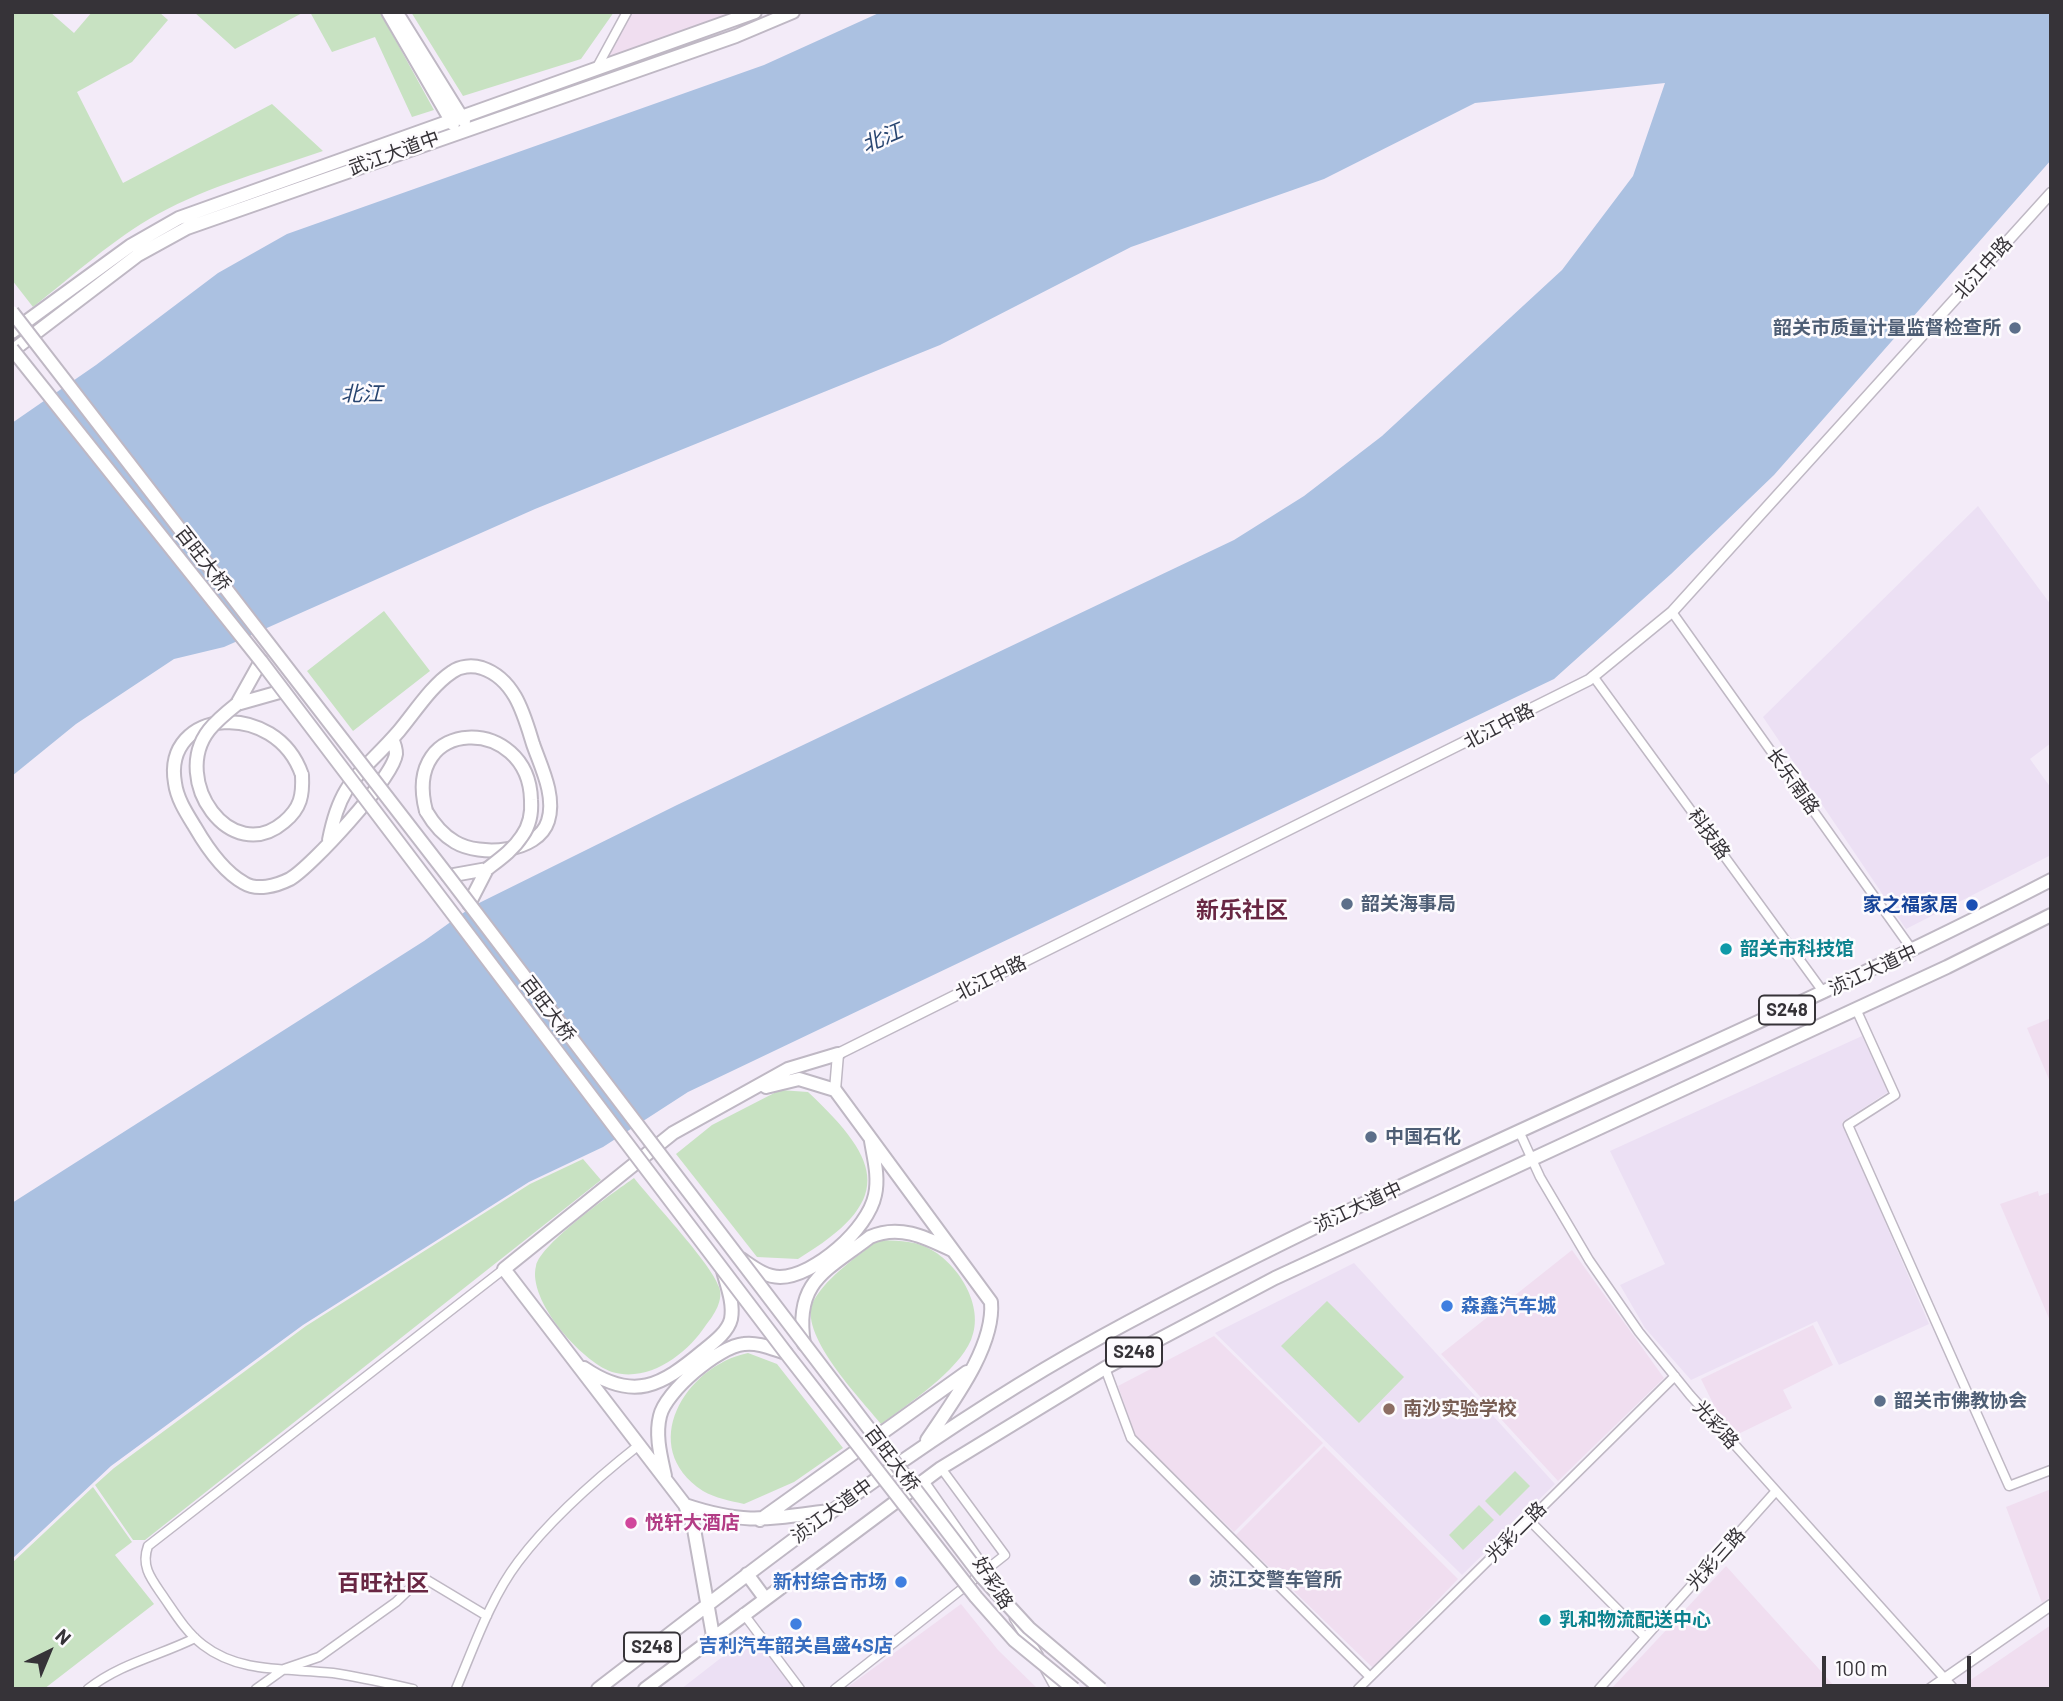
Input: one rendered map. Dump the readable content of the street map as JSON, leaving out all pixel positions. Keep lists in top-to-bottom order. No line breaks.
{"streets":{"main road":["武江大道中","百旺大桥","浈江大道中","S248"],"street":["北江中路","长乐南路","科技路","光彩路","光彩二路","光彩三路","好彩路"]},"crossings":[["武江大道中","百旺大桥"],["北江中路","长乐南路"],["北江中路","科技路"],["长乐南路","浈江大道中"],["科技路","浈江大道中"],["浈江大道中","S248"],["浈江大道中","光彩路"],["浈江大道中","好彩路"],["光彩路","光彩二路"],["光彩路","光彩三路"]],"districts":["新乐社区","百旺社区"],"water":["北江"],"places":["韶关市质量计量监督检查所","韶关海事局","家之福家居","韶关市科技馆","中国石化","森鑫汽车城","韶关市佛教协会","南沙实验学校","悦轩大酒店","浈江交警车管所","新村综合市场","乳和物流配送中心","吉利汽车韶关昌盛4S店"],"scale_bar":"100 m","north":"top right"}
